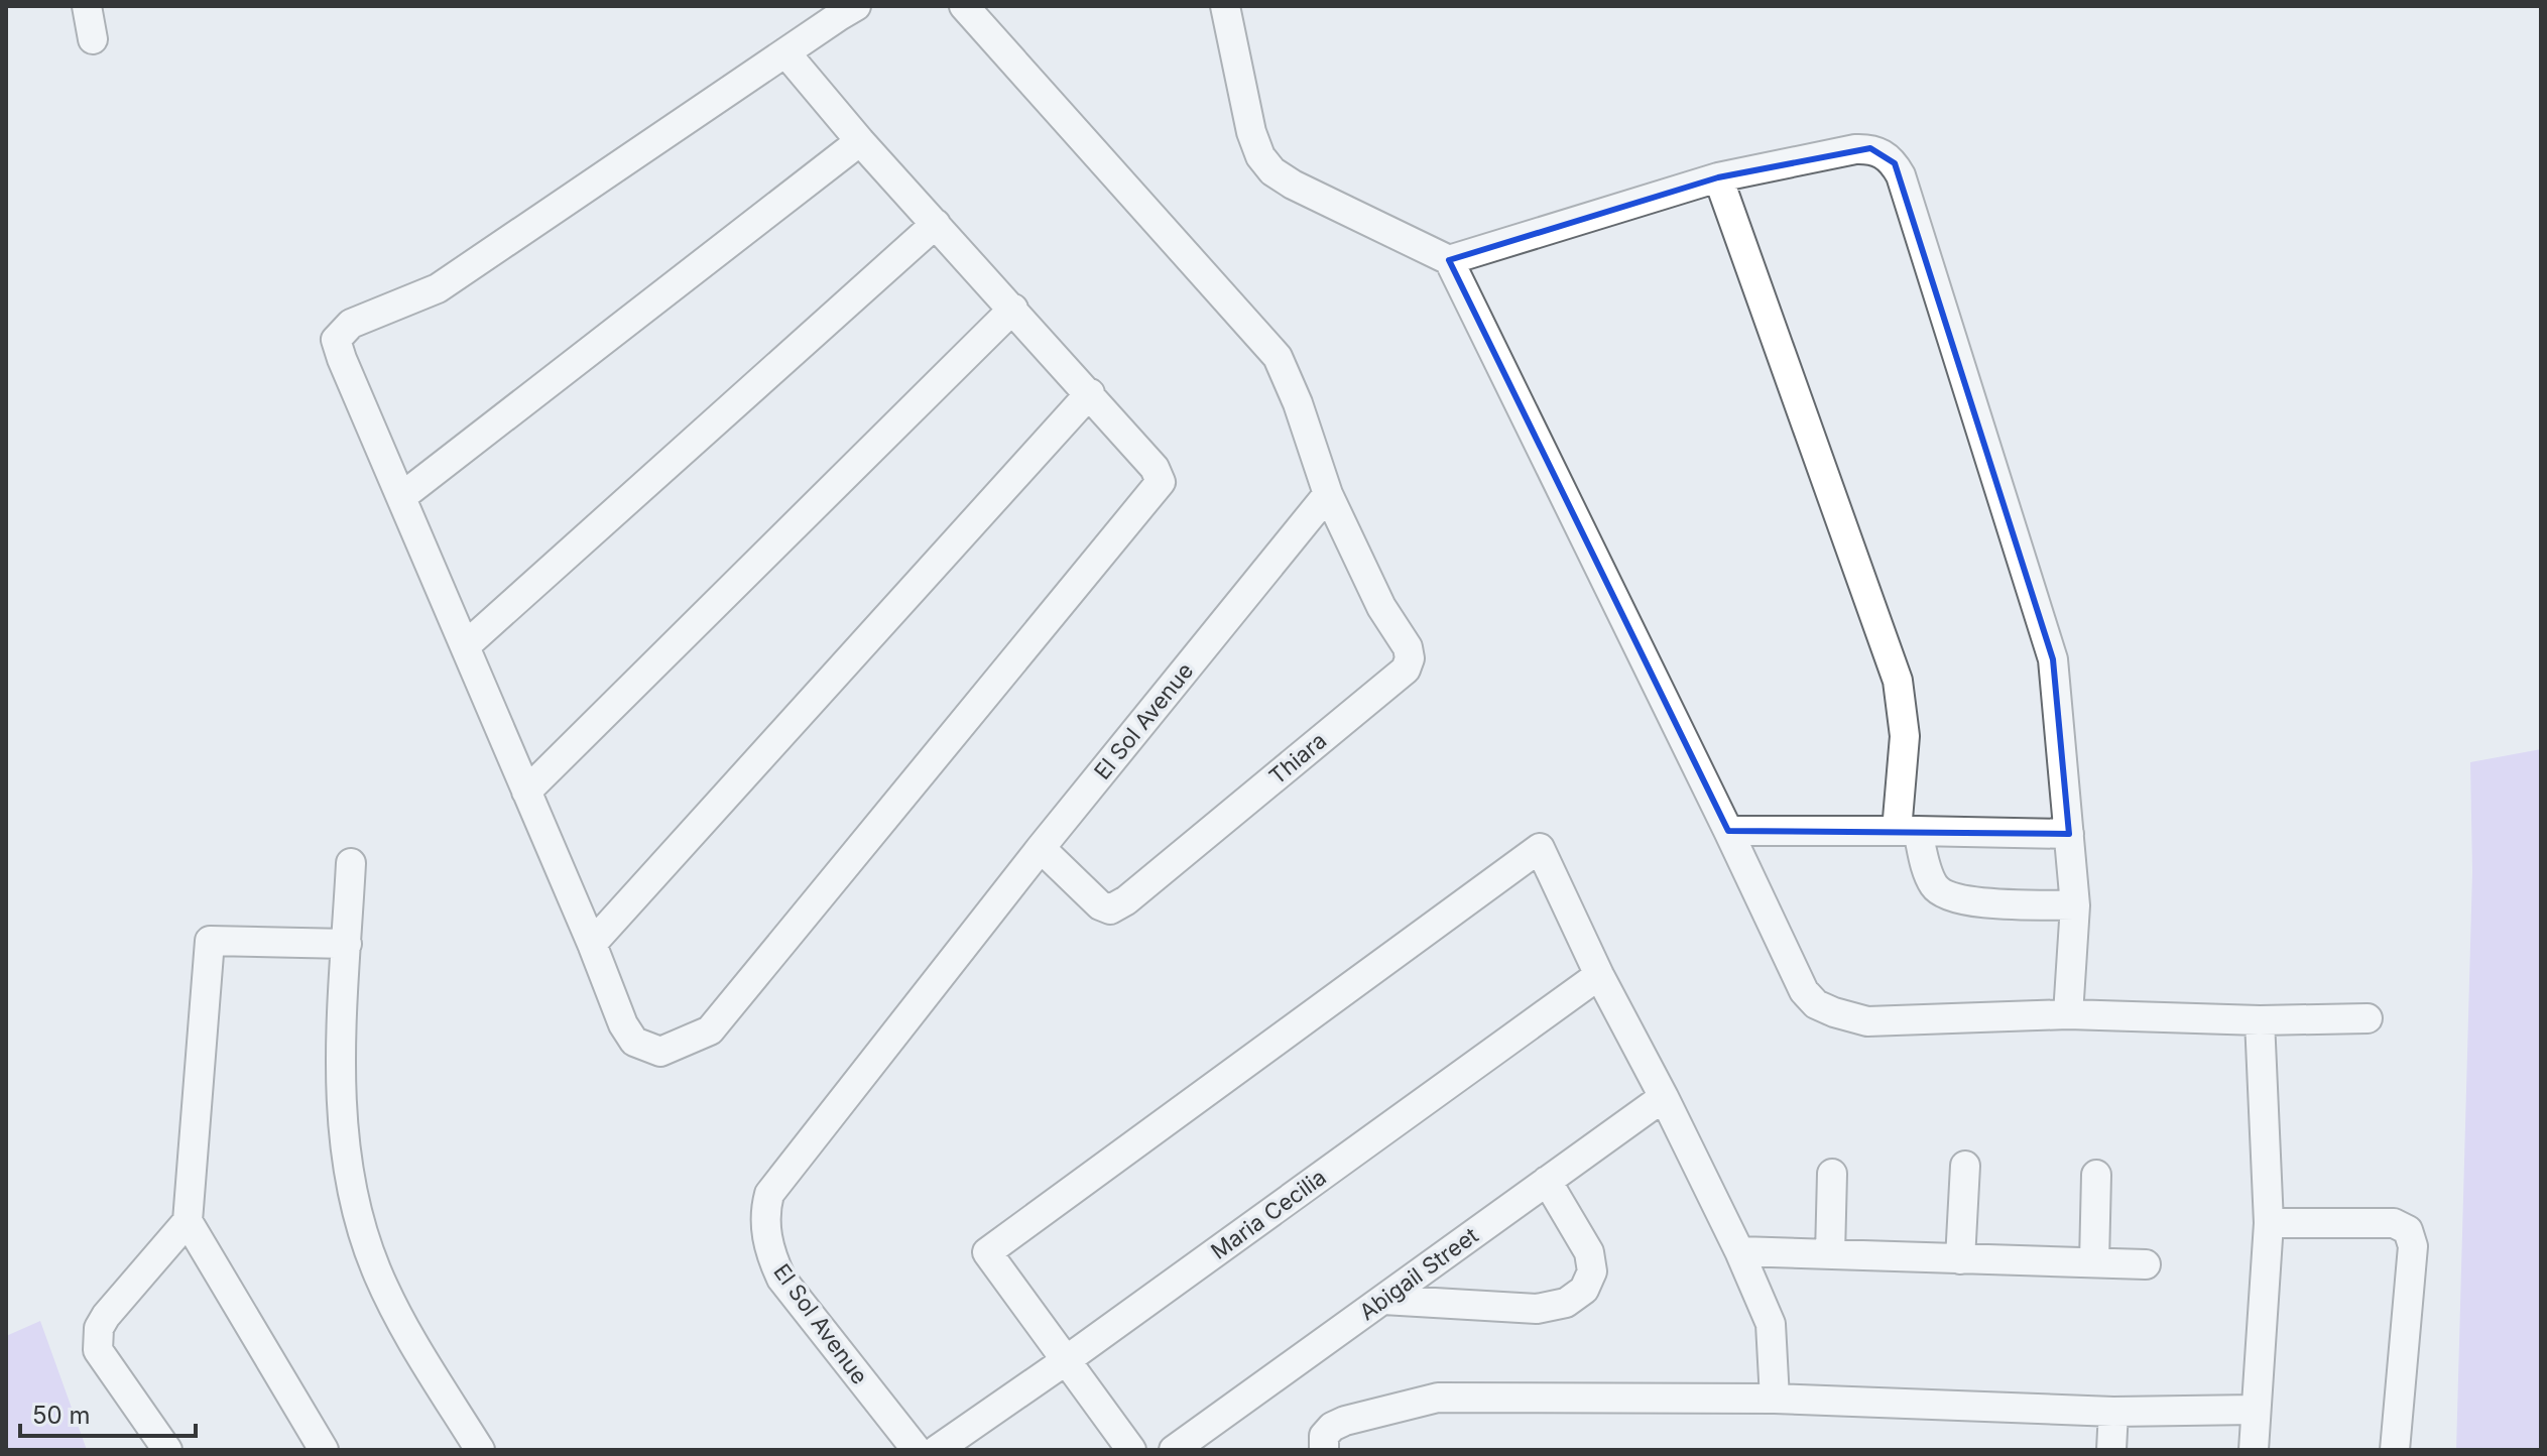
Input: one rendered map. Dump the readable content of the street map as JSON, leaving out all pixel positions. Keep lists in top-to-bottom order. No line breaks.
{"streets":{"street":["El Sol Avenue","Thiara","Maria Cecilia","Abigail Street"]},"crossings":[["El Sol Avenue","Thiara"]],"scale_bar":"50 m"}
